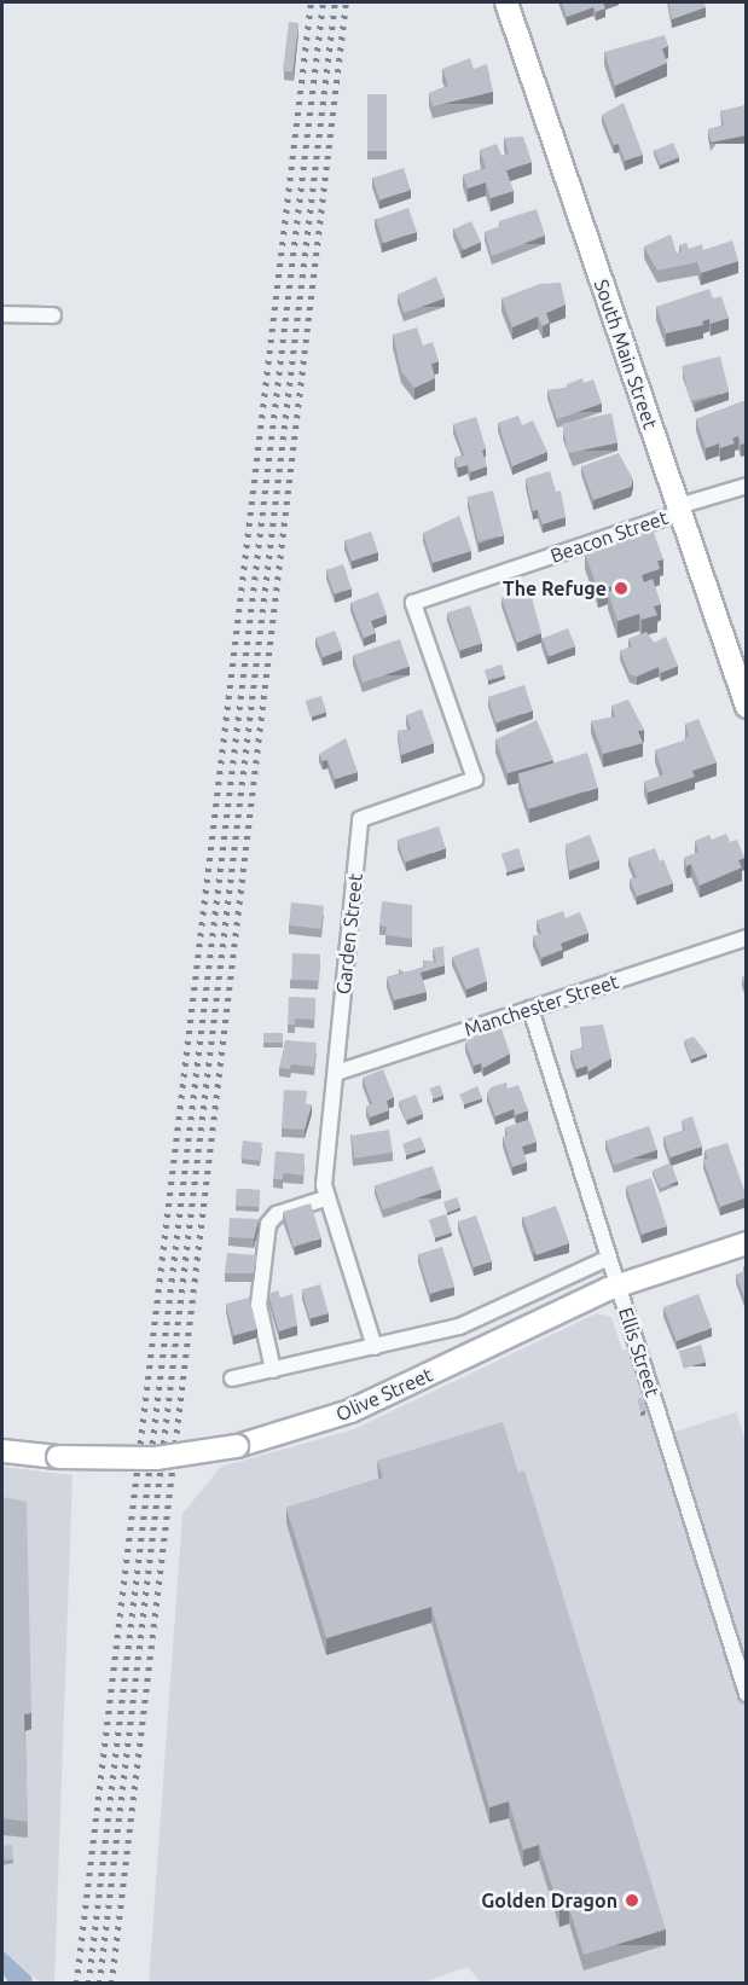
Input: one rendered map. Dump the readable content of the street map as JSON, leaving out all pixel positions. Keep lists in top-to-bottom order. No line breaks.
{"streets":{"main road":["South Main Street","Olive Street"],"street":["Beacon Street","Garden Street","Manchester Street","Ellis Street"]},"crossings":[["South Main Street","Beacon Street"],["Beacon Street","Garden Street"],["Garden Street","Manchester Street"],["Garden Street","Olive Street"],["Manchester Street","Ellis Street"],["Ellis Street","Olive Street"]],"places":["The Refuge","Golden Dragon"]}
